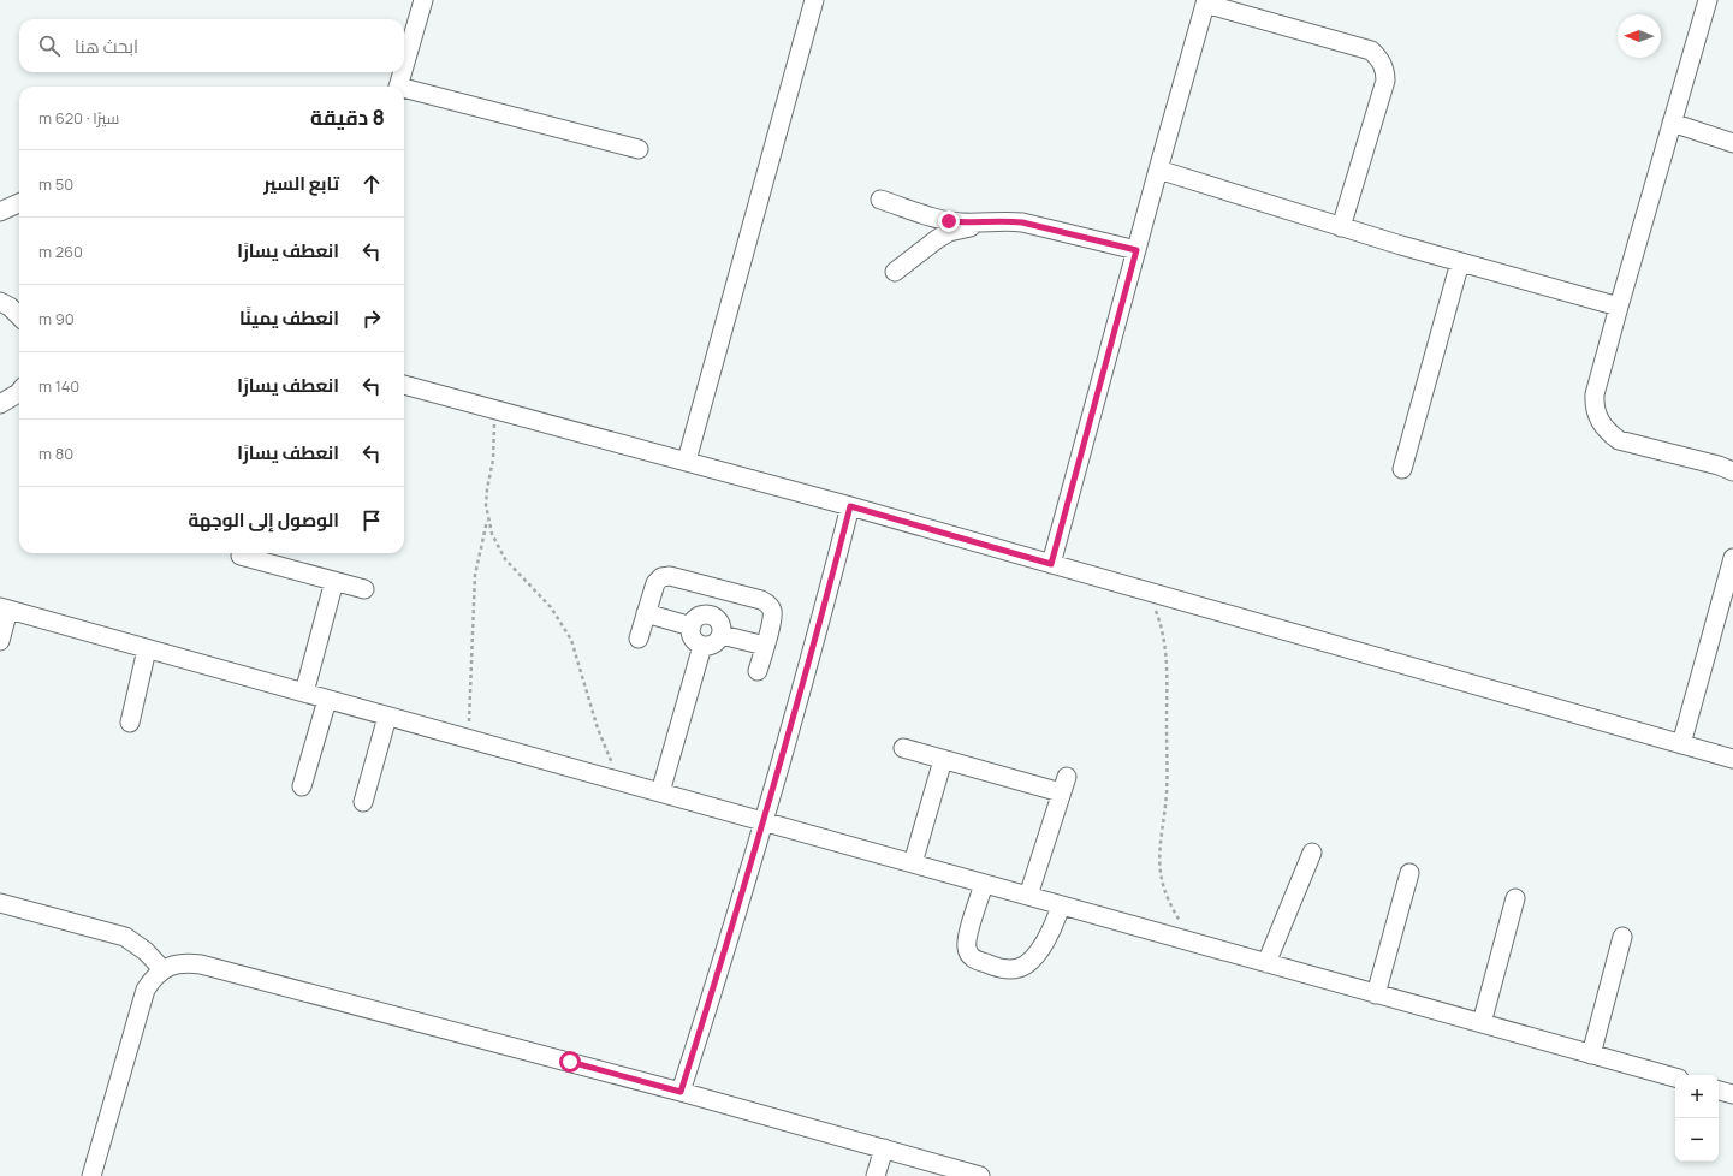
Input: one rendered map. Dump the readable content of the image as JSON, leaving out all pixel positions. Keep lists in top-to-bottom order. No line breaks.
{"north":"left","page":{"search":"ابحث هنا","heading":["8 دقيقة","سيرًا · 620 m"],"list":[["تابع السير","50 m"],["انعطف يسارًا","260 m"],["انعطف يمينًا","90 m"],["انعطف يسارًا","140 m"],["انعطف يسارًا","80 m"],"الوصول إلى الوجهة"],"map_buttons":["+","−"]}}
